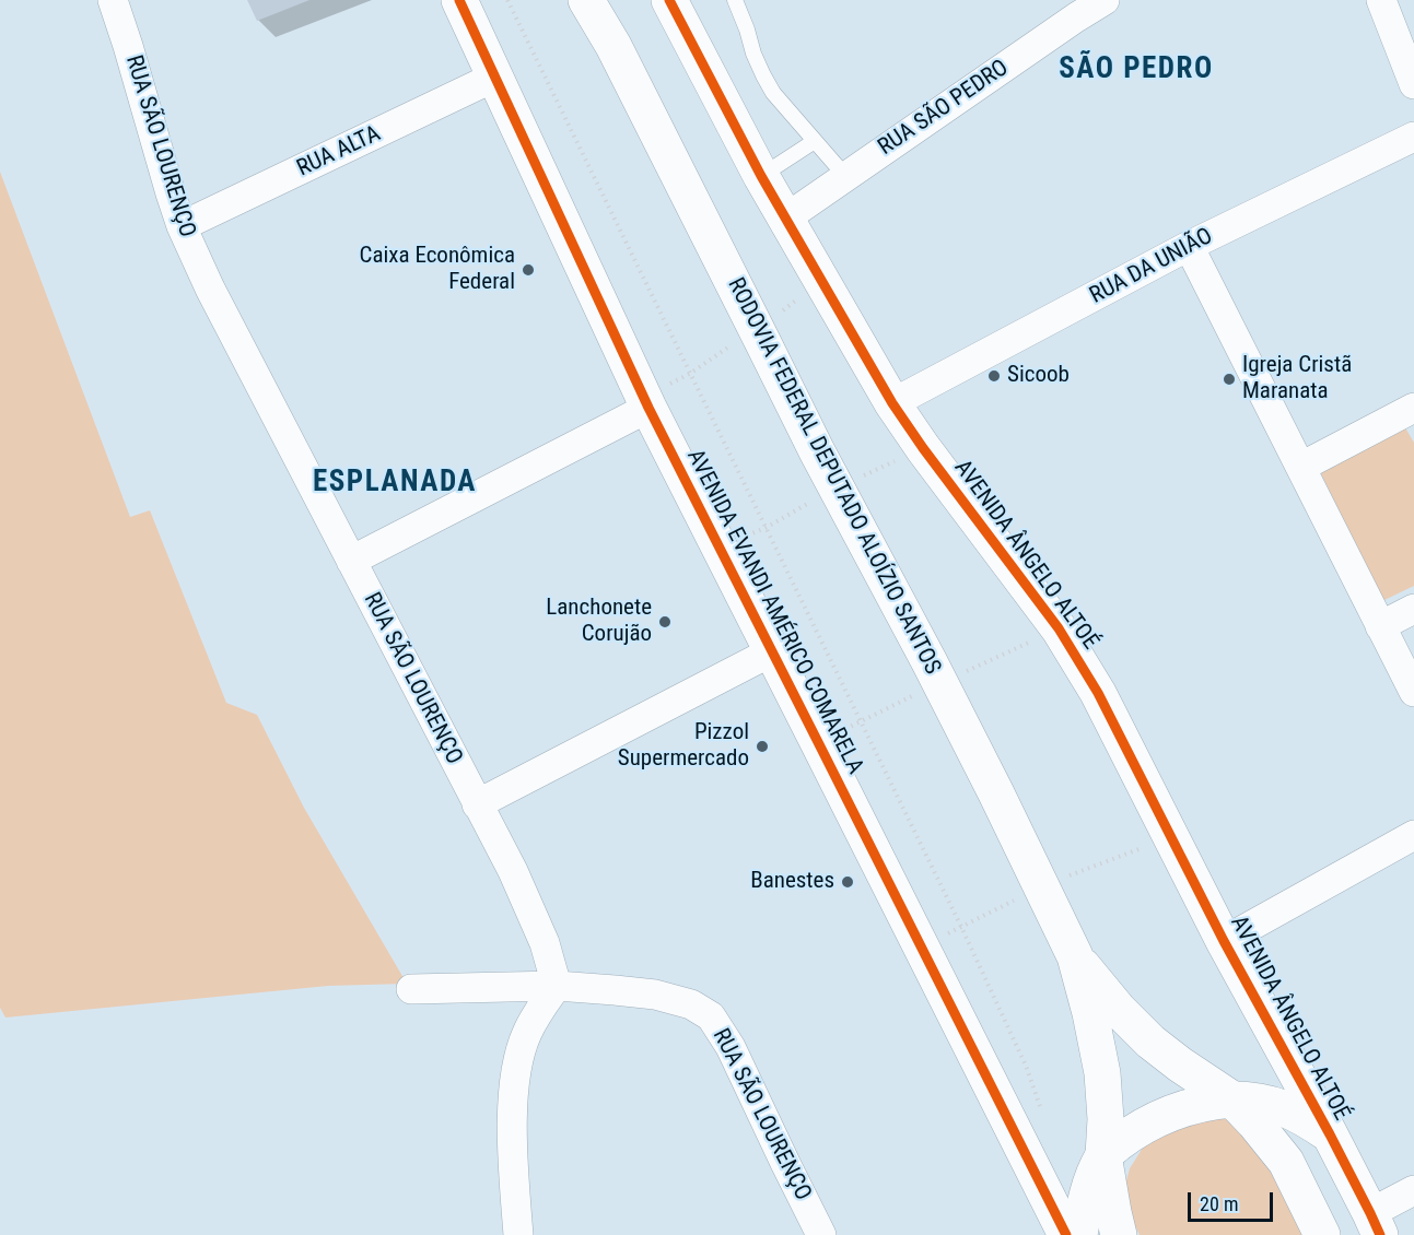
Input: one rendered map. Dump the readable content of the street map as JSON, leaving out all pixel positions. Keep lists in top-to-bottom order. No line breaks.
{"streets":{"main road":["RODOVIA FEDERAL DEPUTADO ALOÍZIO SANTOS","AVENIDA ÂNGELO ALTOÉ","AVENIDA EVANDI AMÉRICO COMARELA"],"street":["RUA SÃO PEDRO","RUA SÃO LOURENÇO","RUA ALTA","RUA DA UNIÃO"]},"crossings":[["RUA SÃO PEDRO","AVENIDA ÂNGELO ALTOÉ"],["RUA SÃO LOURENÇO","RUA ALTA"],["RUA ALTA","AVENIDA EVANDI AMÉRICO COMARELA"],["RUA DA UNIÃO","AVENIDA ÂNGELO ALTOÉ"]],"districts":["SÃO PEDRO","ESPLANADA"],"places":["Caixa Econômica Federal","Sicoob","Igreja Cristã Maranata","Lanchonete Corujão","Pizzol Supermercado","Banestes"],"scale_bar":"20 m"}
